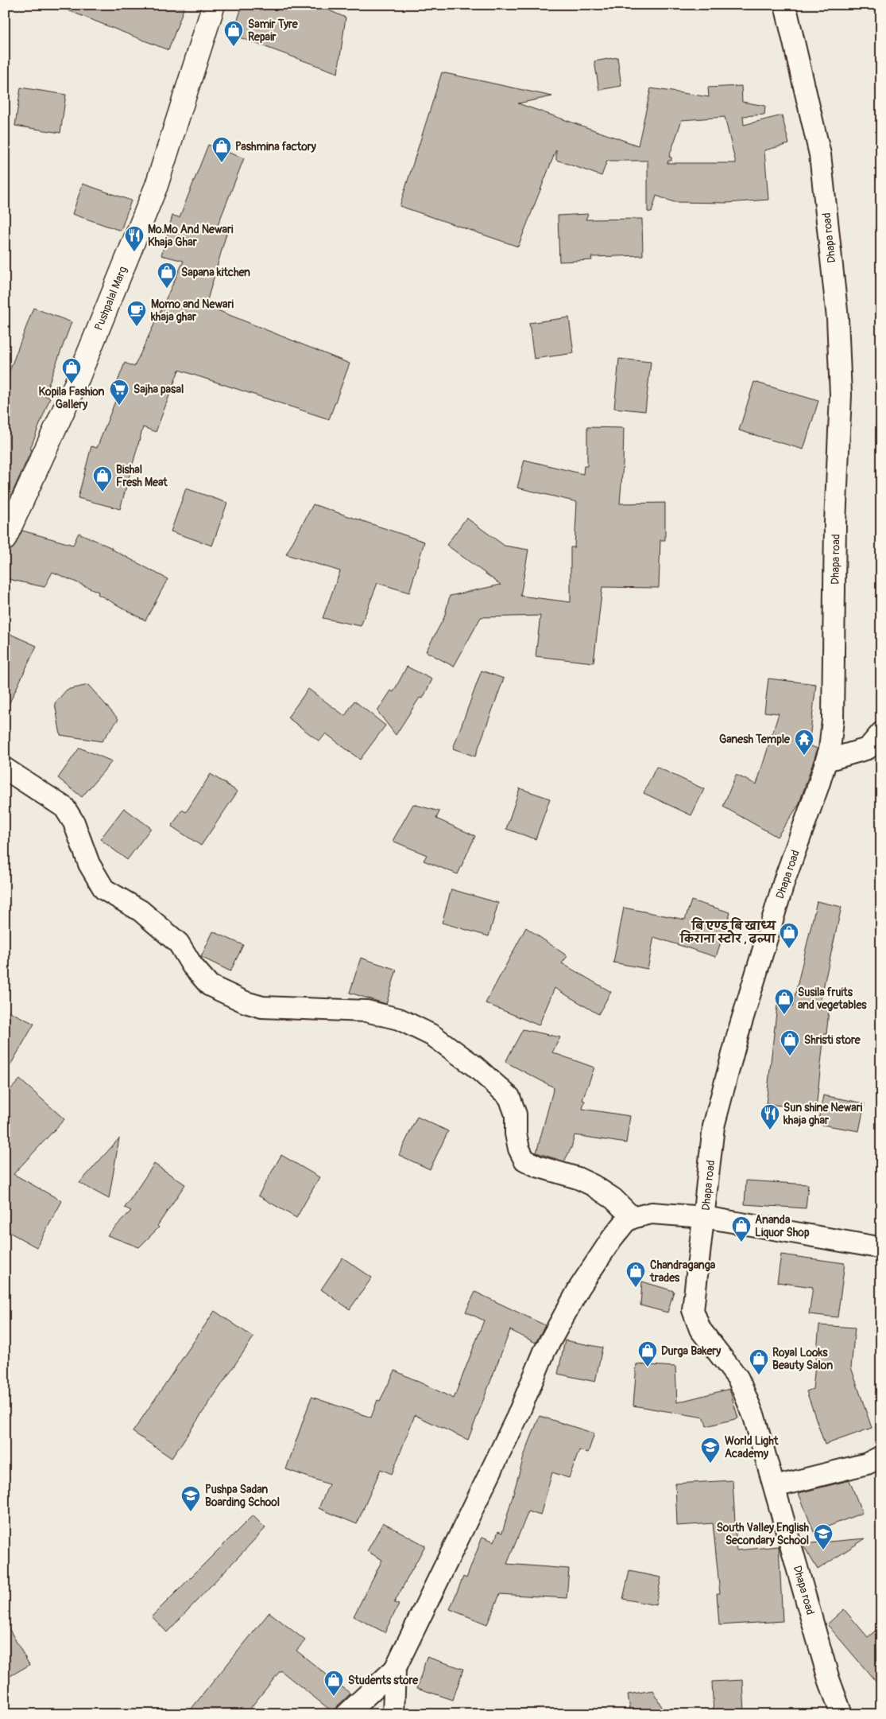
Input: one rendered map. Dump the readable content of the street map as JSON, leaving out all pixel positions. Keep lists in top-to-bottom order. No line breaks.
{"streets":{"street":["Dhapa road","Pushpalal Marg"]},"places":{"shop":["Samir Tyre Repair","Pashmina factory","Sapana kitchen","Kopila Fashion Gallery","Bishal Fresh Meat","बि एण्ड बि खाध्य किराना स्टोर , ढल्पा","Susila fruits and vegetables","Shristi store","Ananda Liquor Shop","Chandraganga trades","Durga Bakery","Royal Looks Beauty Salon","Students store"],"restaurant":["Mo.Mo And Newari Khaja Ghar","Sun shine Newari khaja ghar"],"cafe":["Momo and Newari khaja ghar"],"supermarket":["Sajha pasal"],"temple":["Ganesh Temple"],"school or university":["World Light Academy","Pushpa Sadan Boarding School","South Valley English Secondary School"]}}
